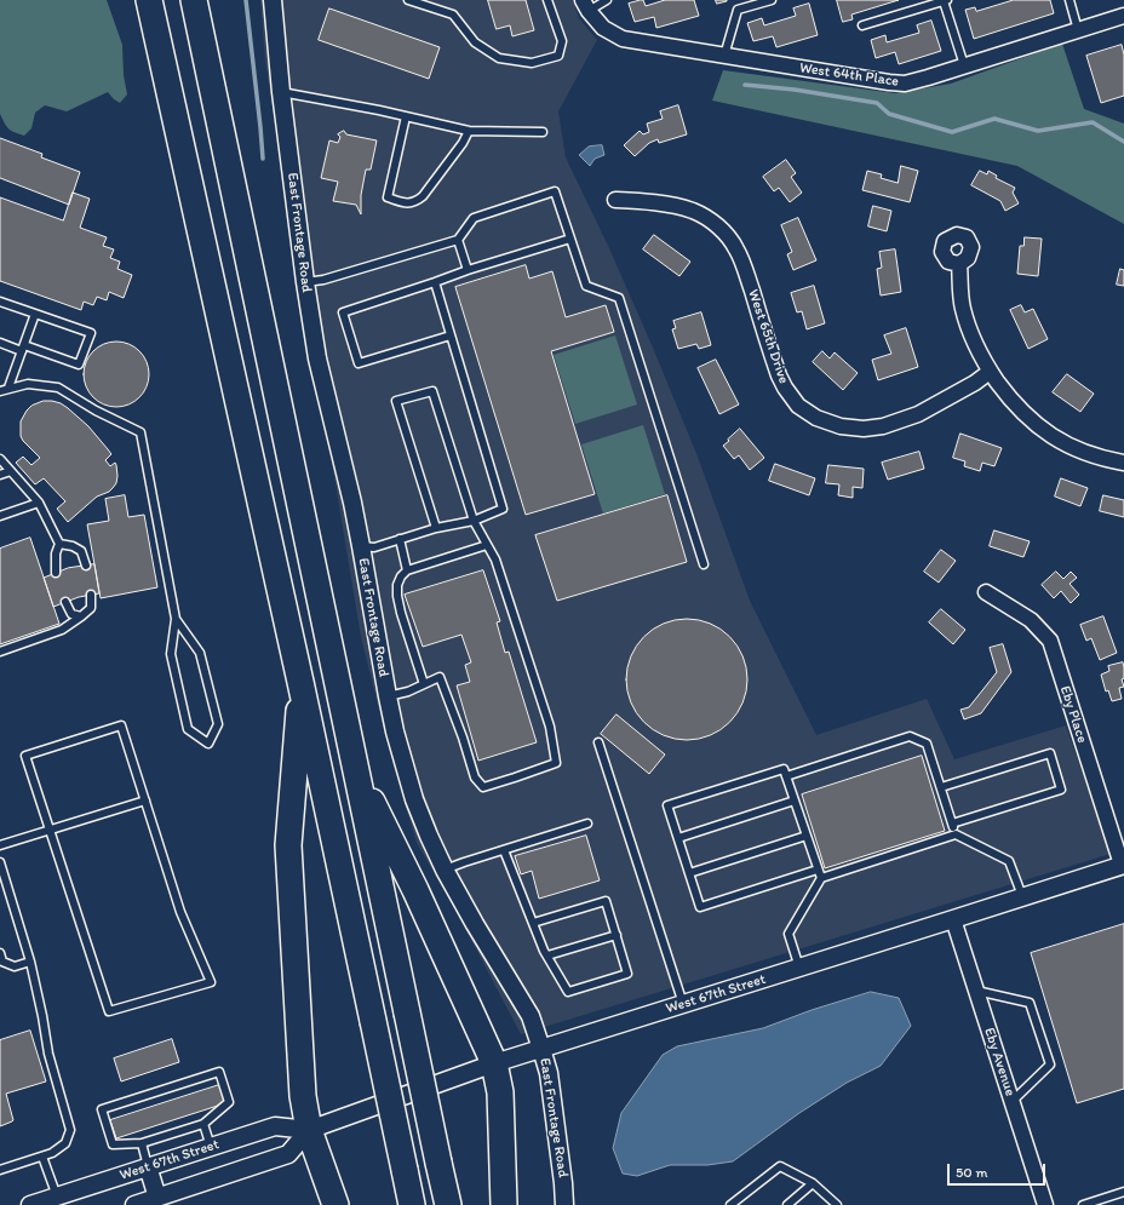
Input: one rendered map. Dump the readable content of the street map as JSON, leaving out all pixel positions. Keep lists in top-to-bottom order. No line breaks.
{"streets":{"street":["West 64th Place","East Frontage Road","West 65th Drive","Eby Place","West 67th Street","Eby Avenue"]},"crossings":[["East Frontage Road","West 67th Street"],["Eby Place","West 67th Street"],["West 67th Street","Eby Avenue"]],"scale_bar":"50 m"}
